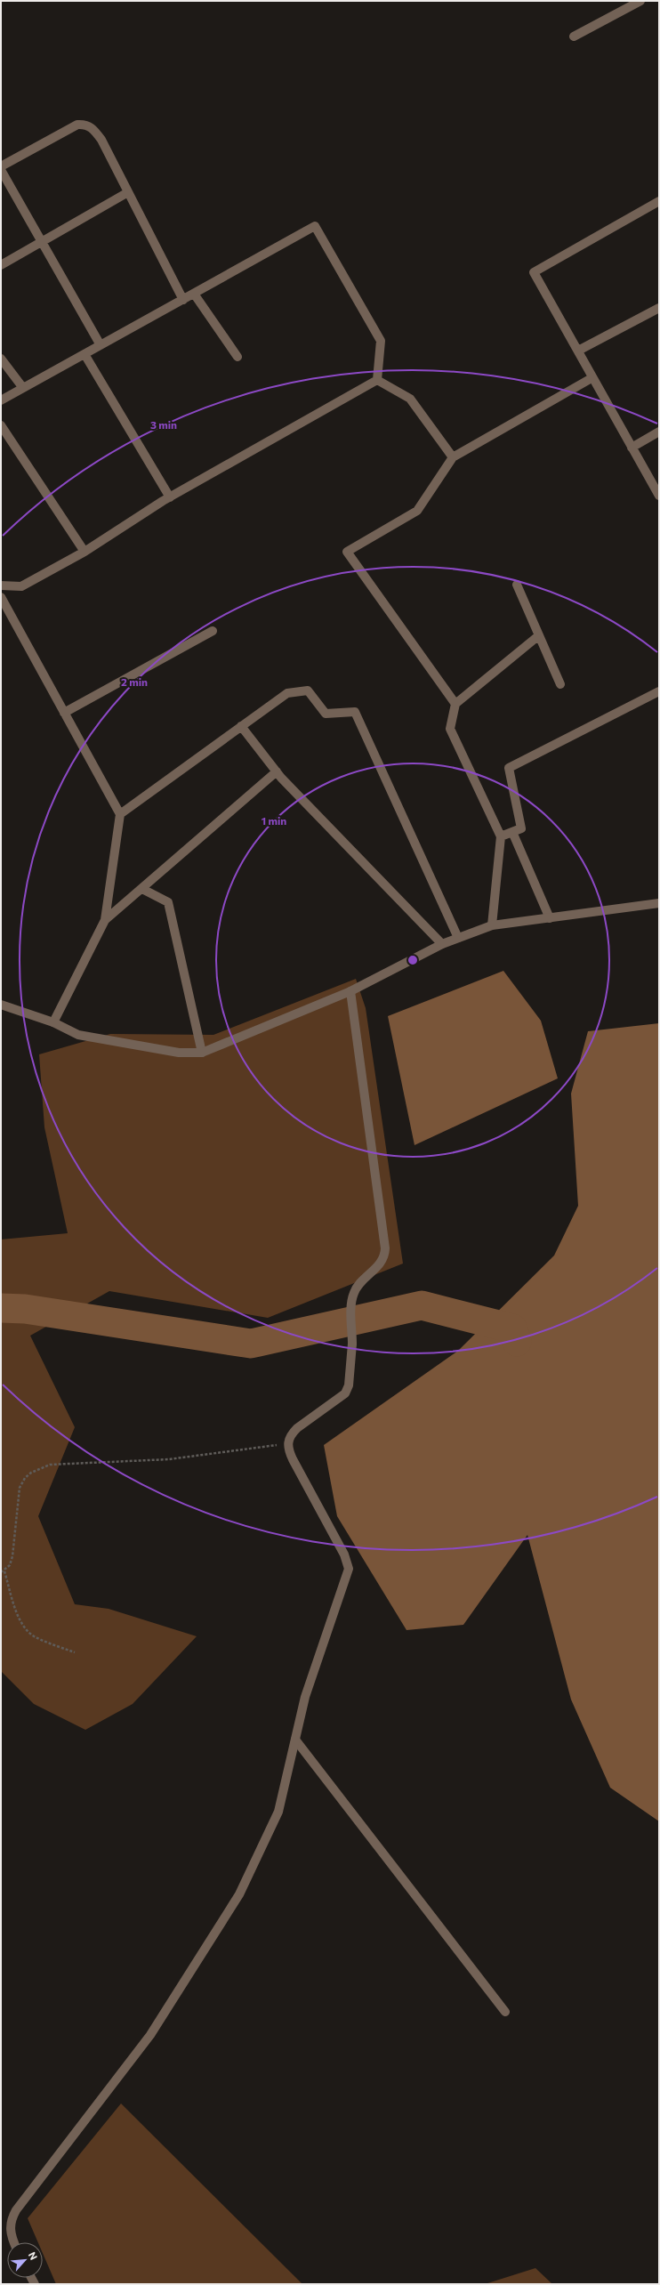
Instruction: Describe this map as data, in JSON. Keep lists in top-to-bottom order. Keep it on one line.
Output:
{"north":"top right","rings":["3 min","2 min","1 min"]}
